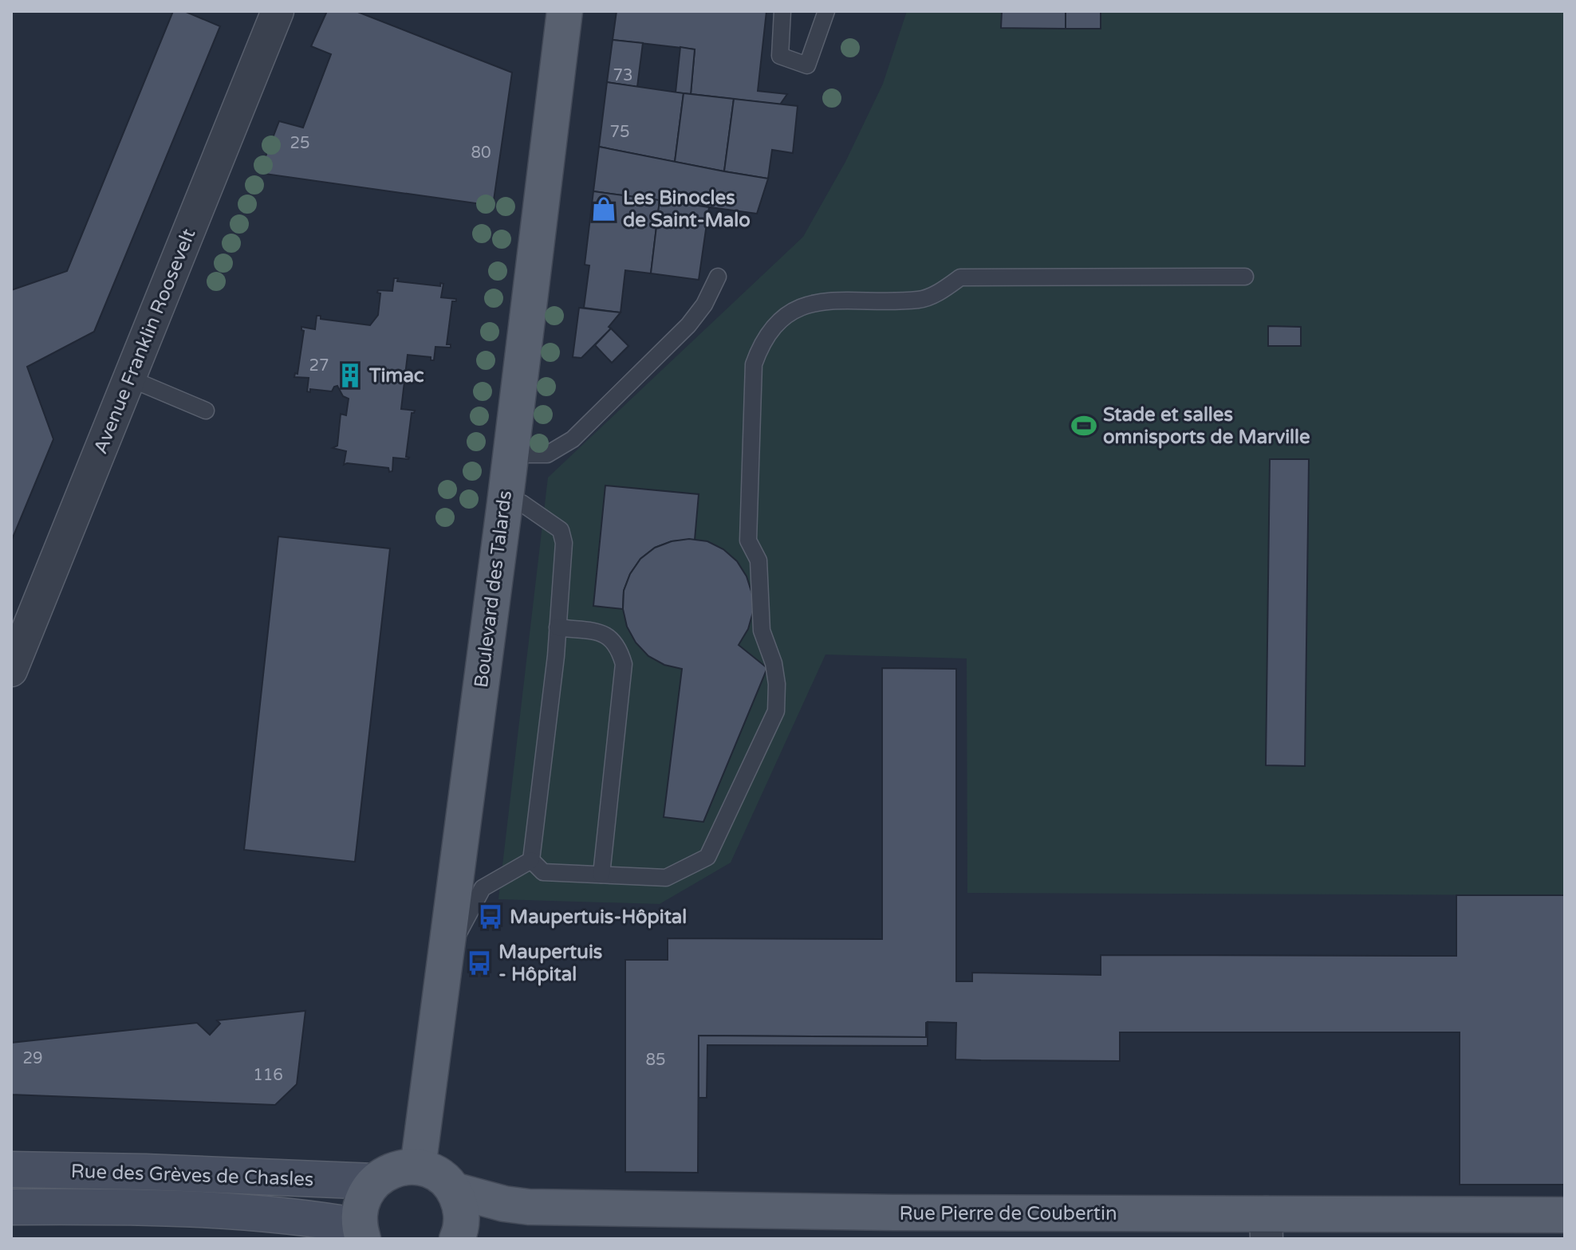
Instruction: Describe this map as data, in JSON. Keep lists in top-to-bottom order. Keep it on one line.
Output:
{"streets":{"main road":["Boulevard des Talards","Rue des Grèves de Chasles","Rue Pierre de Coubertin"],"street":["Avenue Franklin Roosevelt"]},"places":{"shop":["Les Binocles de Saint-Malo"],"building":["Timac"],"sports":["Stade et salles omnisports de Marville"],"bus stop":["Maupertuis-Hôpital","Maupertuis - Hôpital"]},"house_numbers":["73","75","25","80","27","29","85","116"]}
